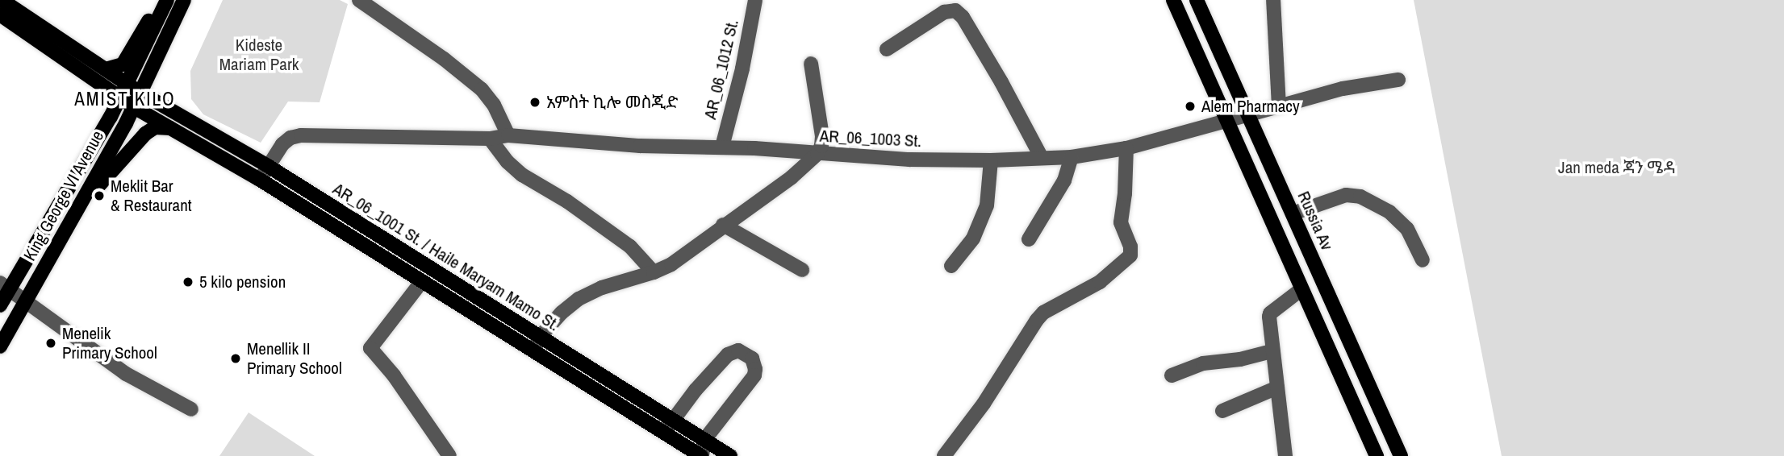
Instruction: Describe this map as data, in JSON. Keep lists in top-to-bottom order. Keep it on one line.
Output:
{"streets":{"main road":["King George VI Avenue","Russia Av","AR_06_1001 St. / Haile Maryam Mamo St."],"street":["AR_06_1012 St.","AR_06_1003 St."]},"crossings":[["AR_06_1012 St.","AR_06_1003 St."],["AR_06_1003 St.","Russia Av"],["AR_06_1003 St.","AR_06_1001 St. / Haile Maryam Mamo St."],["King George VI Avenue","AR_06_1001 St. / Haile Maryam Mamo St."]],"districts":["AMIST KILO"],"parks":["Kideste Mariam Park","Jan meda ጃን ሜዳ"],"places":["አምስት ኪሎ መስጂድ","Alem Pharmacy","Meklit Bar & Restaurant","5 kilo pension","Menelik Primary School","Menellik II Primary School"]}
